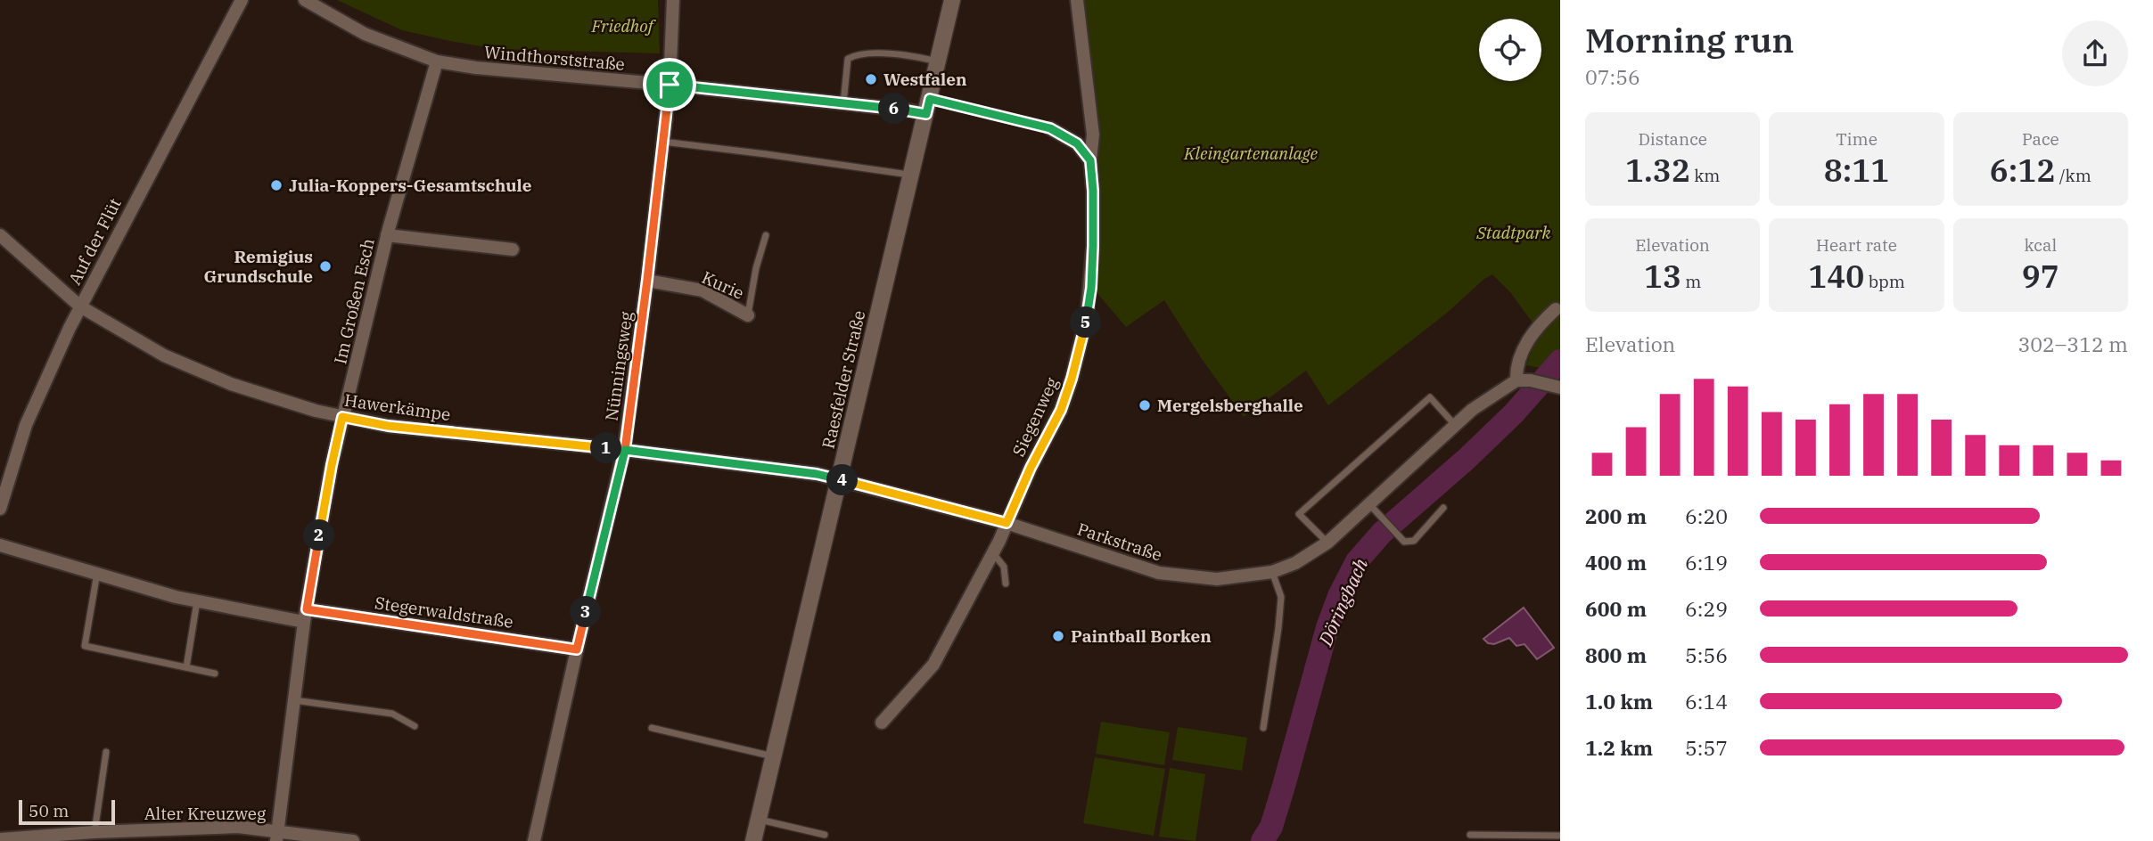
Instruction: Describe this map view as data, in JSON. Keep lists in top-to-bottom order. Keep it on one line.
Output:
{"streets":{"main road":["Raesfelder Straße"],"street":["Windthorststraße","Auf der Flüt","Kurie","Im Großen Esch","Nünningsweg","Hawerkämpe","Siegenweg","Parkstraße","Stegerwaldstraße","Alter Kreuzweg"]},"crossings":[["Windthorststraße","Im Großen Esch"],["Windthorststraße","Nünningsweg"],["Windthorststraße","Raesfelder Straße"],["Auf der Flüt","Hawerkämpe"],["Kurie","Nünningsweg"],["Im Großen Esch","Hawerkämpe"],["Im Großen Esch","Stegerwaldstraße"],["Im Großen Esch","Alter Kreuzweg"],["Nünningsweg","Hawerkämpe"],["Nünningsweg","Stegerwaldstraße"],["Raesfelder Straße","Hawerkämpe"],["Raesfelder Straße","Parkstraße"],["Hawerkämpe","Parkstraße"],["Siegenweg","Parkstraße"]],"water":["Döringbach"],"parks":["Friedhof","Kleingartenanlage","Stadtpark"],"places":["Westfalen","Julia-Koppers-Gesamtschule","Remigius Grundschule","Mergelsberghalle","Paintball Borken"],"scale_bar":"50 m","page":{"heading":["Morning run","07:56"],"pins":["6","5","1","4","2","3"],"stats":[["Distance","1.32 km"],["Time","8:11"],["Pace","6:12 /km"],["Elevation","13 m"],["Heart rate","140 bpm"],["kcal","97"]],"chart":["Elevation","302–312 m"],"list":[{"name":"200 m","note":"6:20"},{"name":"400 m","note":"6:19"},{"name":"600 m","note":"6:29"},{"name":"800 m","note":"5:56"},{"name":"1.0 km","note":"6:14"},{"name":"1.2 km","note":"5:57"}],"scale":"50 m"}}
